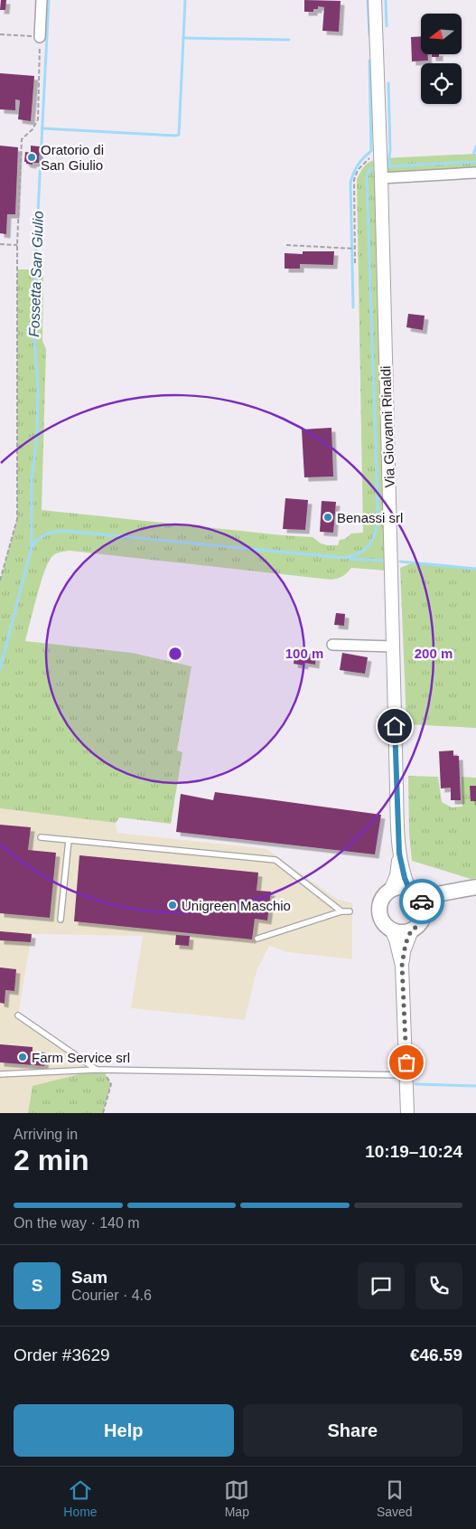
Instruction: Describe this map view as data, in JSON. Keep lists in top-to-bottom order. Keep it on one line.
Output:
{"streets":{"street":["Via Giovanni Rinaldi"]},"water":["Fossetta San Giulio"],"places":["Oratorio di San Giulio","Benassi srl","Unigreen Maschio","Farm Service srl"],"north":"left","page":{"heading":["2 min","Arriving in","10:19–10:24"],"panel":["Sam","Courier · 4.6","Order #3629","€46.59"],"bar":"On the way · 140 m","round":"S","buttons":["Help","Share"],"tabs":["Home","Map","Saved"]},"rings":["100 m","200 m"]}
